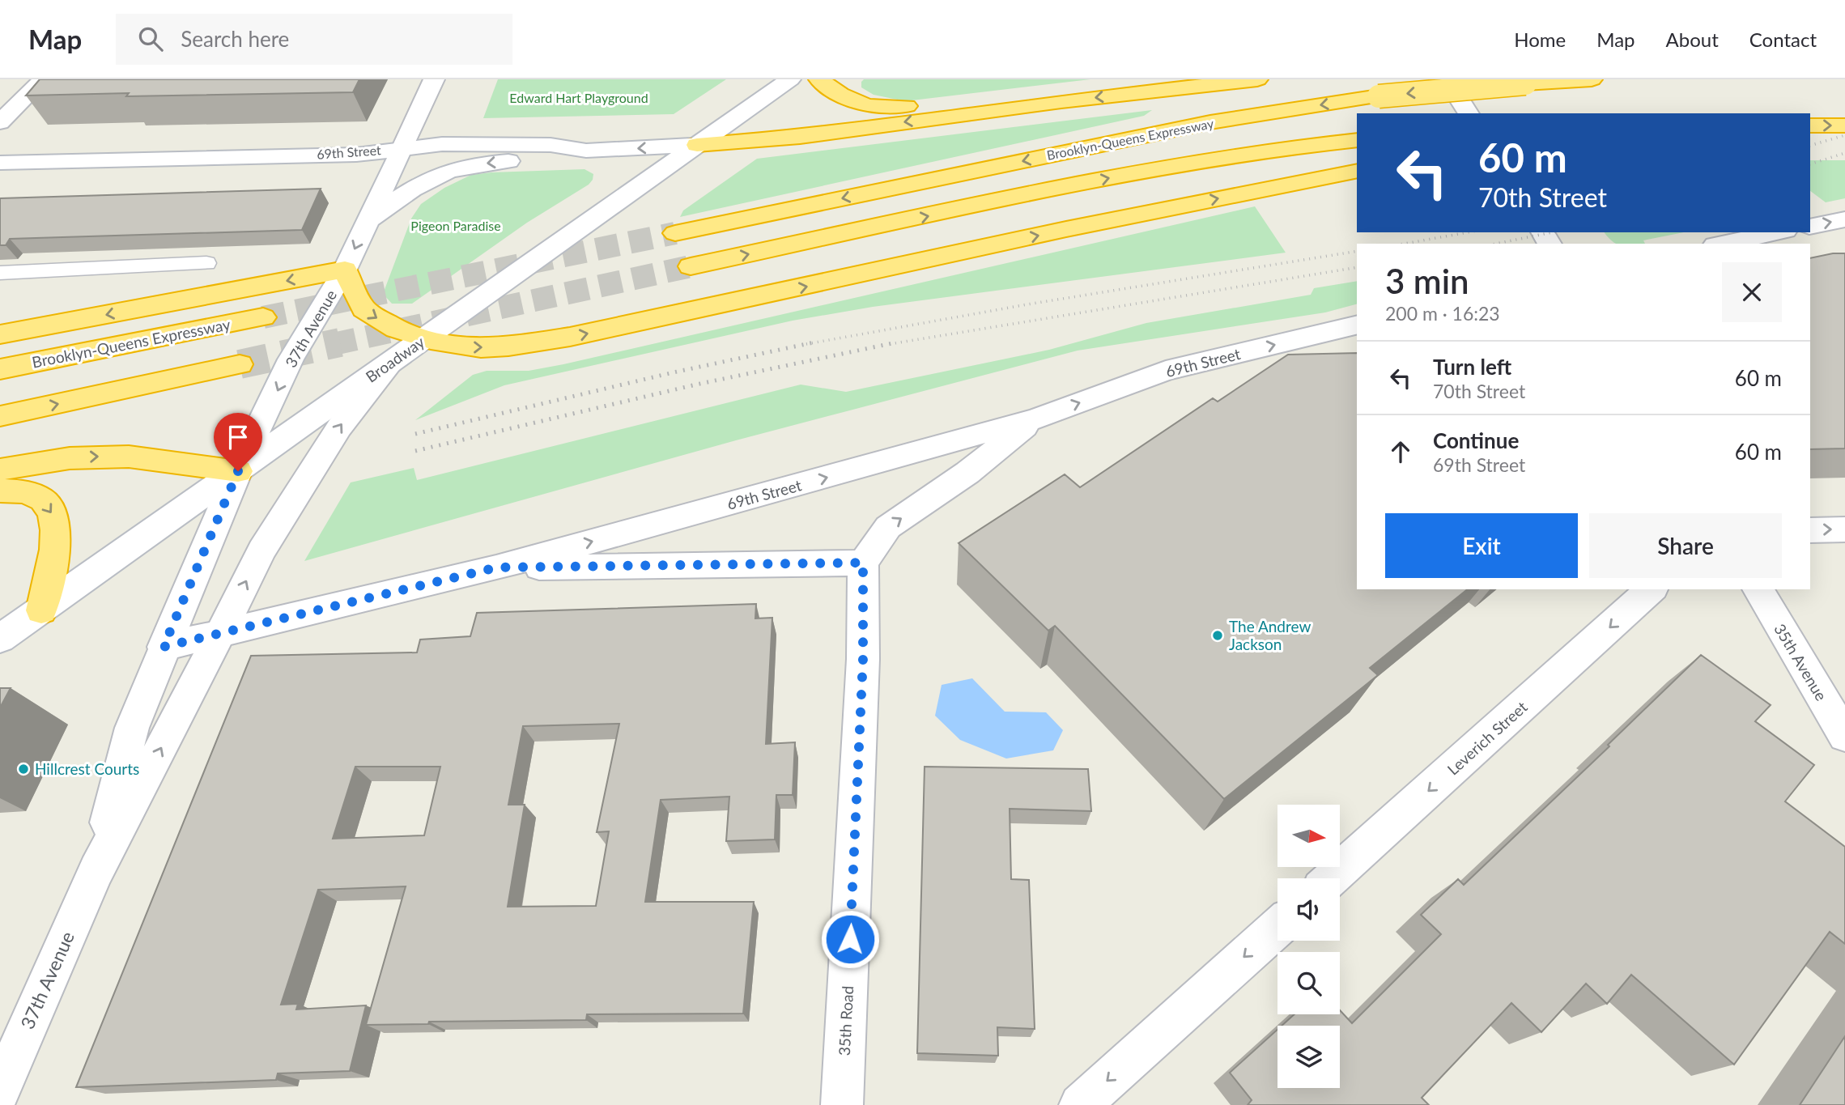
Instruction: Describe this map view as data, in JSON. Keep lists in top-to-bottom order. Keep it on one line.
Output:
{"streets":{"highway":["Brooklyn-Queens Expressway"],"street":["69th Street","37th Avenue","Broadway","35th Avenue","Leverich Street","35th Road"]},"crossings":[["69th Street","37th Avenue"],["69th Street","Broadway"],["37th Avenue","Broadway"]],"one_way":["Leverich Street"],"parks":["Edward Hart Playground","Pigeon Paradise"],"places":["The Andrew Jackson","Hillcrest Courts"],"north":"right","page":{"header":"Map","search":"Search here","nav":["Home","Map","About","Contact"],"turn":["60 m","70th Street"],"heading":["3 min","200 m · 16:23"],"list":[{"name":"Turn left","note":"70th Street","value":"60 m"},{"name":"Continue","note":"69th Street","value":"60 m"}],"buttons":["Exit","Share"]}}
